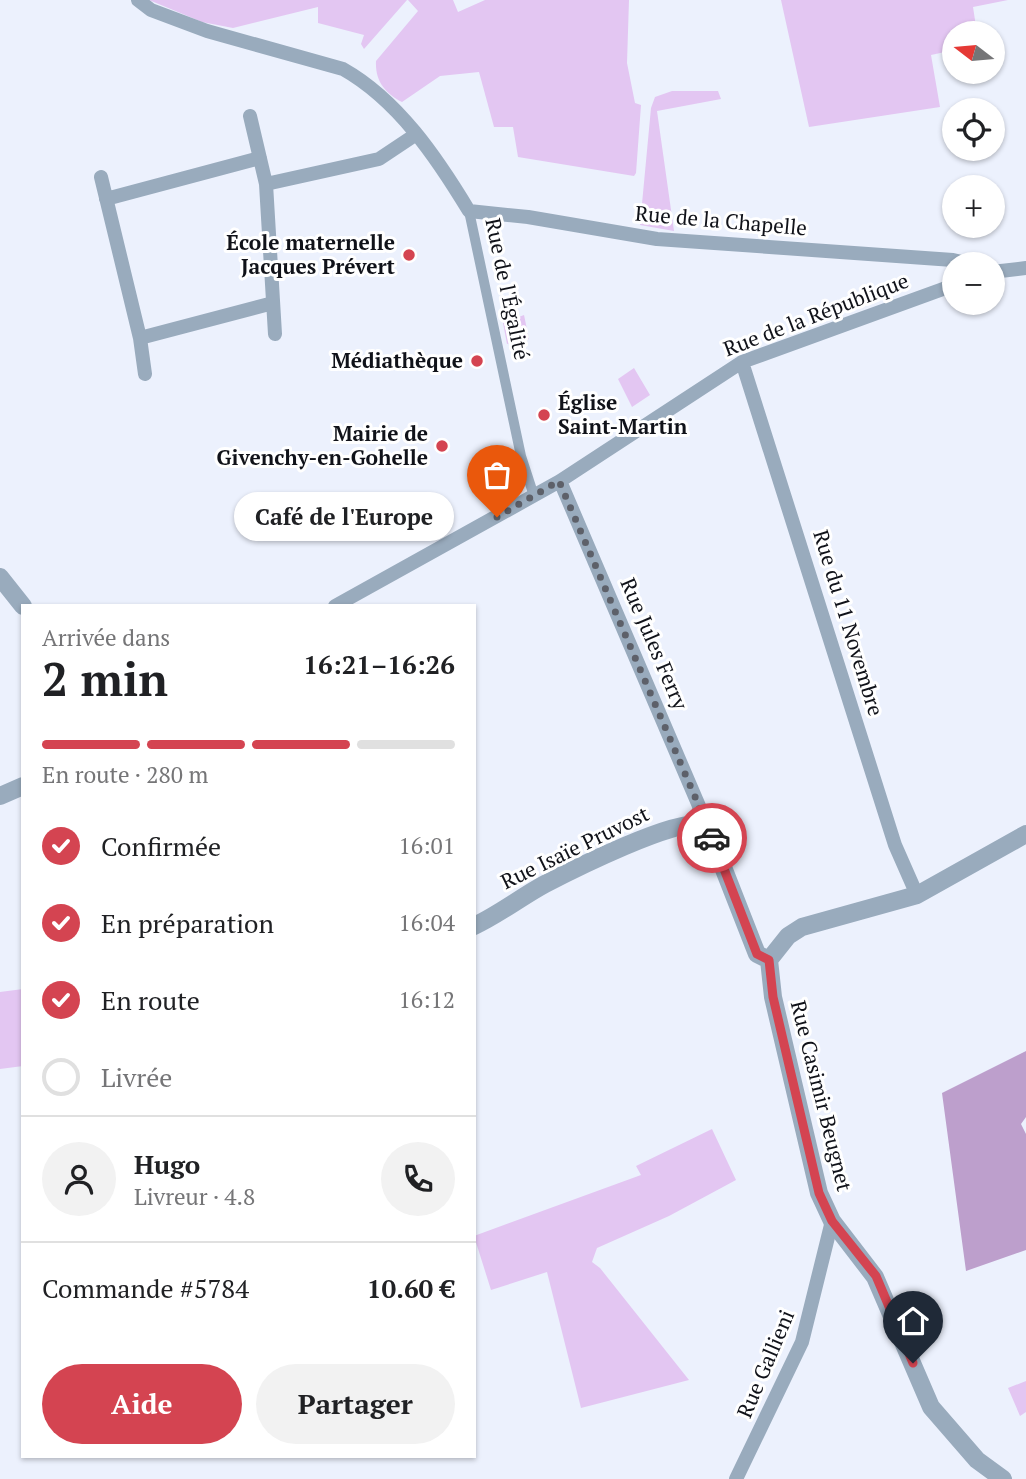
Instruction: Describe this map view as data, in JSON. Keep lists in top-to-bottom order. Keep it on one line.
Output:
{"streets":{"street":["Rue de la Chapelle","Rue de l'Égalité","Rue de la République","Rue du 11 Novembre","Rue Jules Ferry","Rue Isaïe Pruvost","Rue Casimir Beugnet","Rue Gallieni"]},"crossings":[["Rue de la Chapelle","Rue de l'Égalité"],["Rue de l'Égalité","Rue de la République"],["Rue de la République","Rue du 11 Novembre"],["Rue de la République","Rue Jules Ferry"],["Rue Jules Ferry","Rue Isaïe Pruvost"],["Rue Casimir Beugnet","Rue Gallieni"]],"places":["École maternelle Jacques Prévert","Médiathèque","Église Saint-Martin","Mairie de Givenchy-en-Gohelle","Café de l'Europe"],"north":"left","page":{"map_buttons":["+","−"],"bubble":"Café de l'Europe","heading":["2 min","Arrivée dans","16:21–16:26"],"panel":["Hugo","Livreur · 4.8","Commande #5784","10.60 €"],"bar":"En route · 280 m","list":[["Confirmée","16:01"],["En préparation","16:04"],["En route","16:12"],"Livrée"],"buttons":["Aide","Partager"]}}
